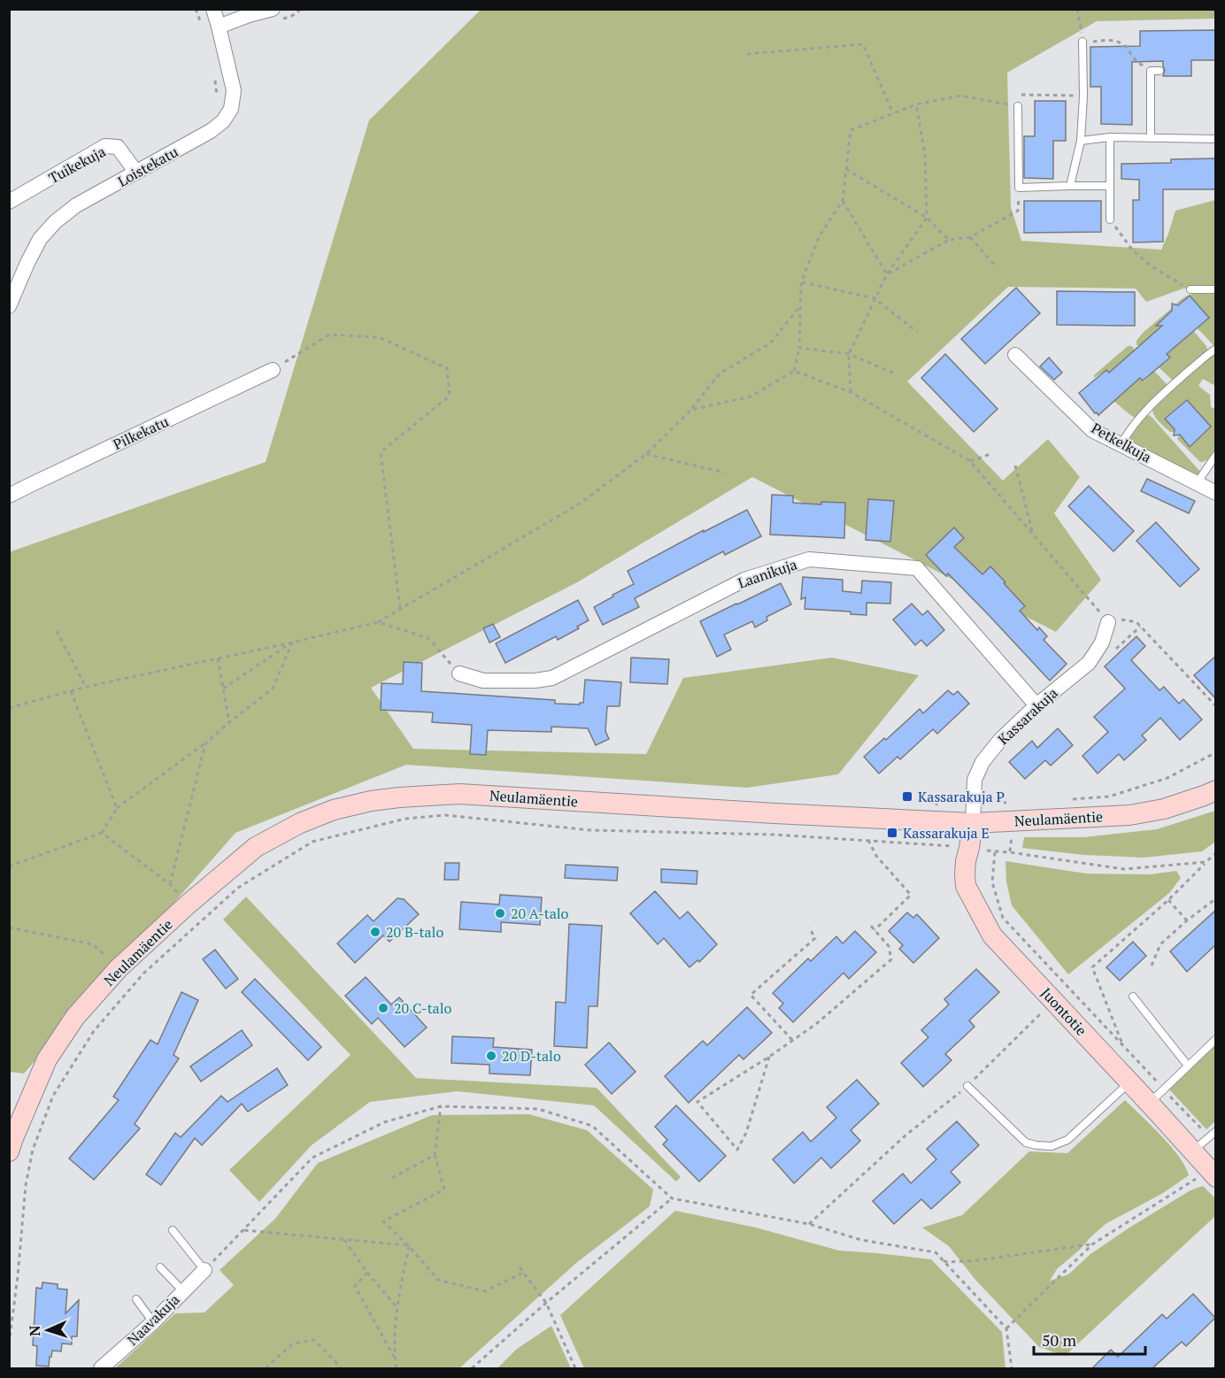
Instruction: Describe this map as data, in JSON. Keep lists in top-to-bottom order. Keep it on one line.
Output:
{"streets":{"street":["Tuikekuja","Loistekatu","Pilkekatu","Petkelkuja","Laanikuja","Kassarakuja","Neulamäentie","Juontotie","Naavakuja"]},"crossings":[["Tuikekuja","Loistekatu"],["Laanikuja","Kassarakuja"],["Kassarakuja","Neulamäentie"],["Kassarakuja","Juontotie"],["Neulamäentie","Juontotie"]],"places":{"transit":["Kassarakuja P","Kassarakuja E"],"other":["20 A-talo","20 B-talo","20 C-talo","20 D-talo"]},"scale_bar":"50 m","north":"left"}
